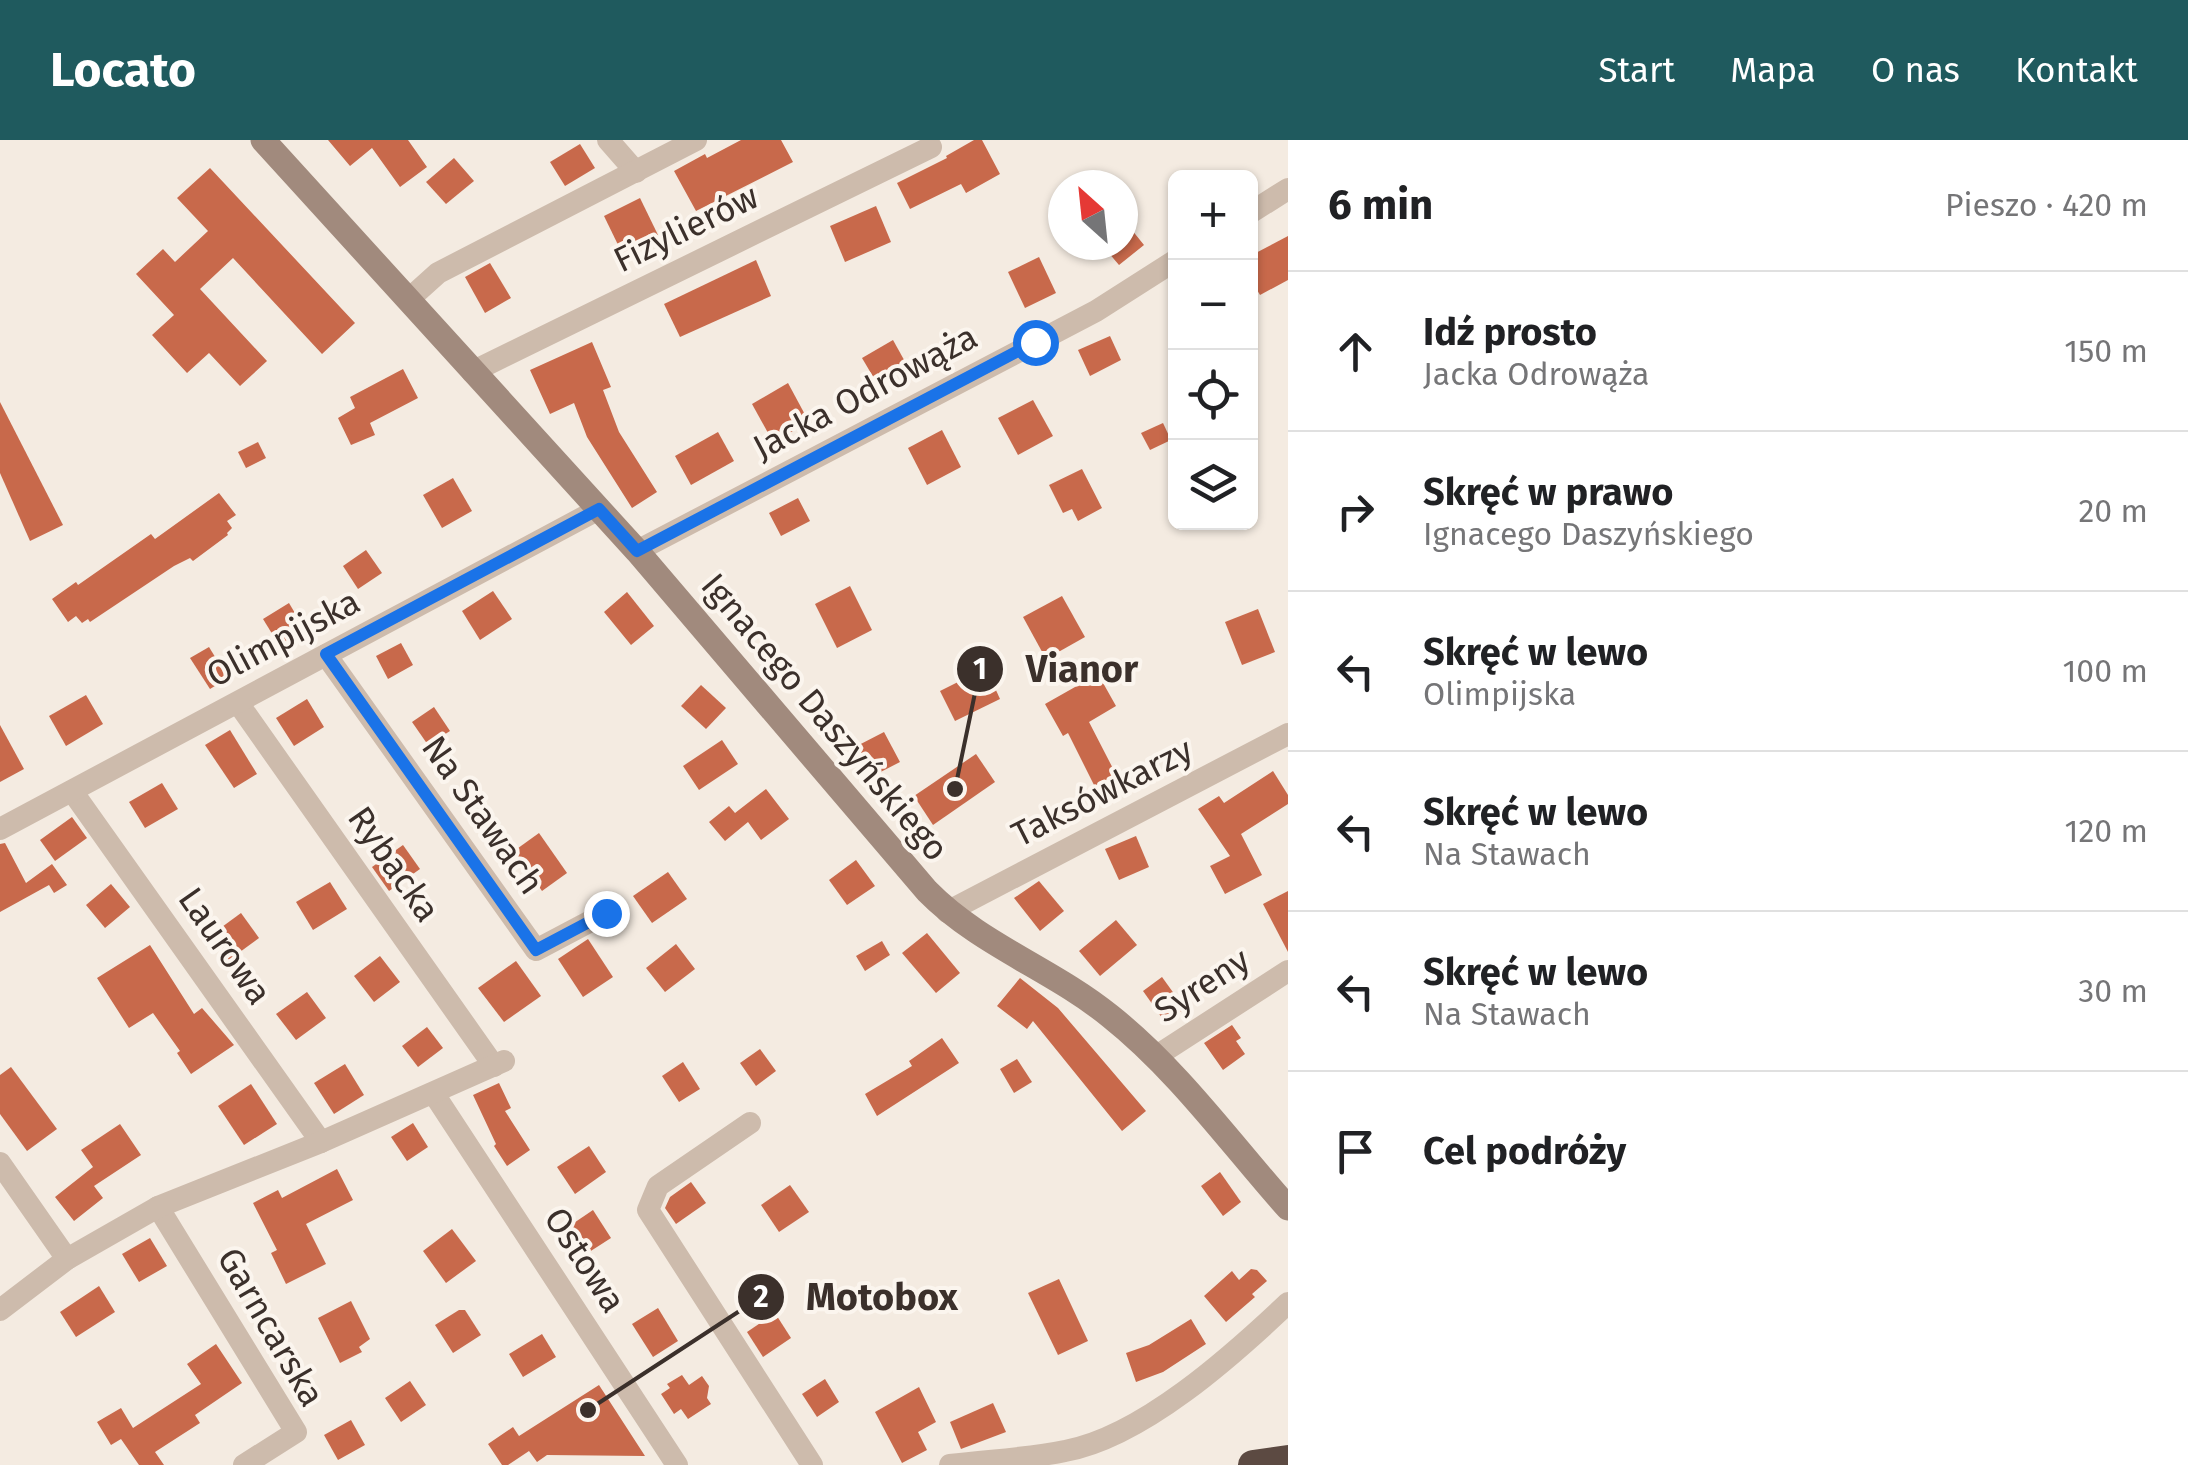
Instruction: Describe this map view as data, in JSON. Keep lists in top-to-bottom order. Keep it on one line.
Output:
{"streets":{"street":["Fizylierów","Jacka Odrowąża","Olimpijska","Ignacego Daszyńskiego","Taksówkarzy","Na Stawach","Rybacka","Laurowa","Syreny","Ostowa","Garncarska"]},"crossings":[["Fizylierów","Ignacego Daszyńskiego"],["Jacka Odrowąża","Ignacego Daszyńskiego"],["Olimpijska","Ignacego Daszyńskiego"],["Olimpijska","Na Stawach"],["Olimpijska","Rybacka"],["Olimpijska","Laurowa"],["Ignacego Daszyńskiego","Taksówkarzy"],["Ignacego Daszyńskiego","Syreny"],["Rybacka","Ostowa"]],"places":["Vianor","Motobox"],"north":"top left","page":{"header":"Locato","nav":["Start","Mapa","O nas","Kontakt"],"heading":["6 min","Pieszo · 420 m"],"map_buttons":["+","−"],"list":[["Idź prosto","Jacka Odrowąża","150 m"],["Skręć w prawo","Ignacego Daszyńskiego","20 m"],["Skręć w lewo","Olimpijska","100 m"],["Skręć w lewo","Na Stawach","120 m"],["Skręć w lewo","Na Stawach","30 m"],"Cel podróży"]}}
